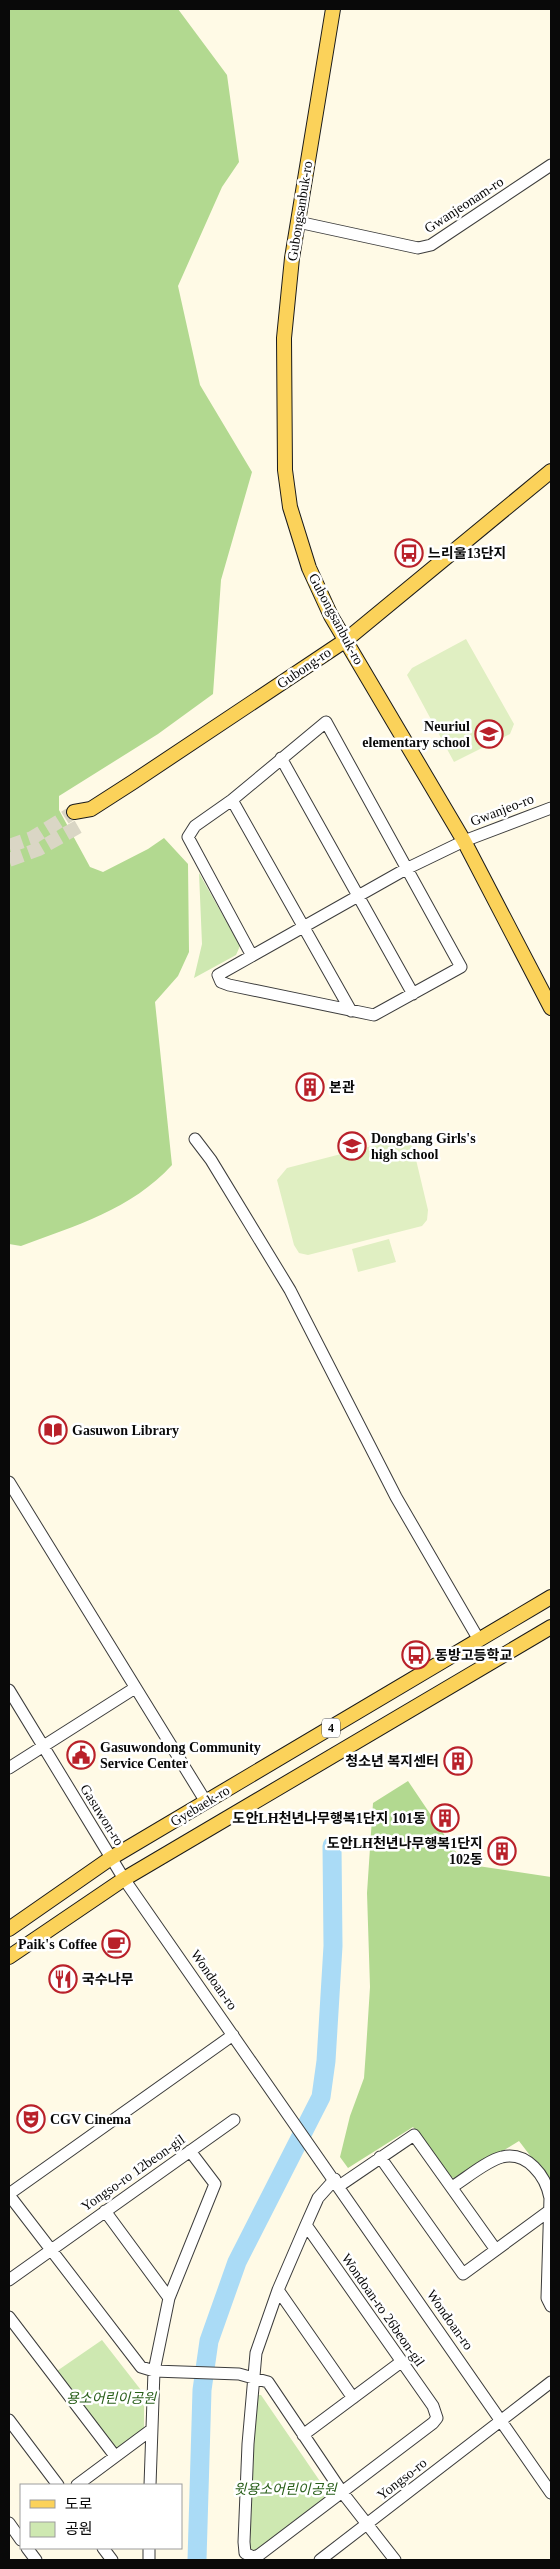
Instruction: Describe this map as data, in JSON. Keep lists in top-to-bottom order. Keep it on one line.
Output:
{"streets":{"main road":["Gubongsanbuk-ro","Gubong-ro","4","Gyebaek-ro"],"street":["Gwanjeonam-ro","Gwanjeo-ro","Gasuwon-ro","Wondoan-ro","Yongso-ro 12beon-gil","Wondoan-ro 26beon-gil","Yongso-ro"]},"crossings":[["Gwanjeonam-ro","Gubongsanbuk-ro"],["Gubongsanbuk-ro","Gubong-ro"],["Gubongsanbuk-ro","Gwanjeo-ro"],["Gyebaek-ro","Gasuwon-ro"],["Gyebaek-ro","Wondoan-ro"],["Gasuwon-ro","Wondoan-ro"],["Wondoan-ro","Yongso-ro"]],"parks":["용소어린이공원","윗용소어린이공원"],"places":{"bus stop":["느리울13단지","동방고등학교"],"school or university":["Neuriul elementary school","Dongbang Girls's high school"],"building":["본관","청소년 복지센터","도안LH천년나무행복1단지 101동","도안LH천년나무행복1단지 102동"],"library":["Gasuwon Library"],"public building":["Gasuwondong Community Service Center"],"cafe":["Paik's Coffee"],"restaurant":["국수나무"],"theatre":["CGV Cinema"]},"legend":["도로","공원"]}
